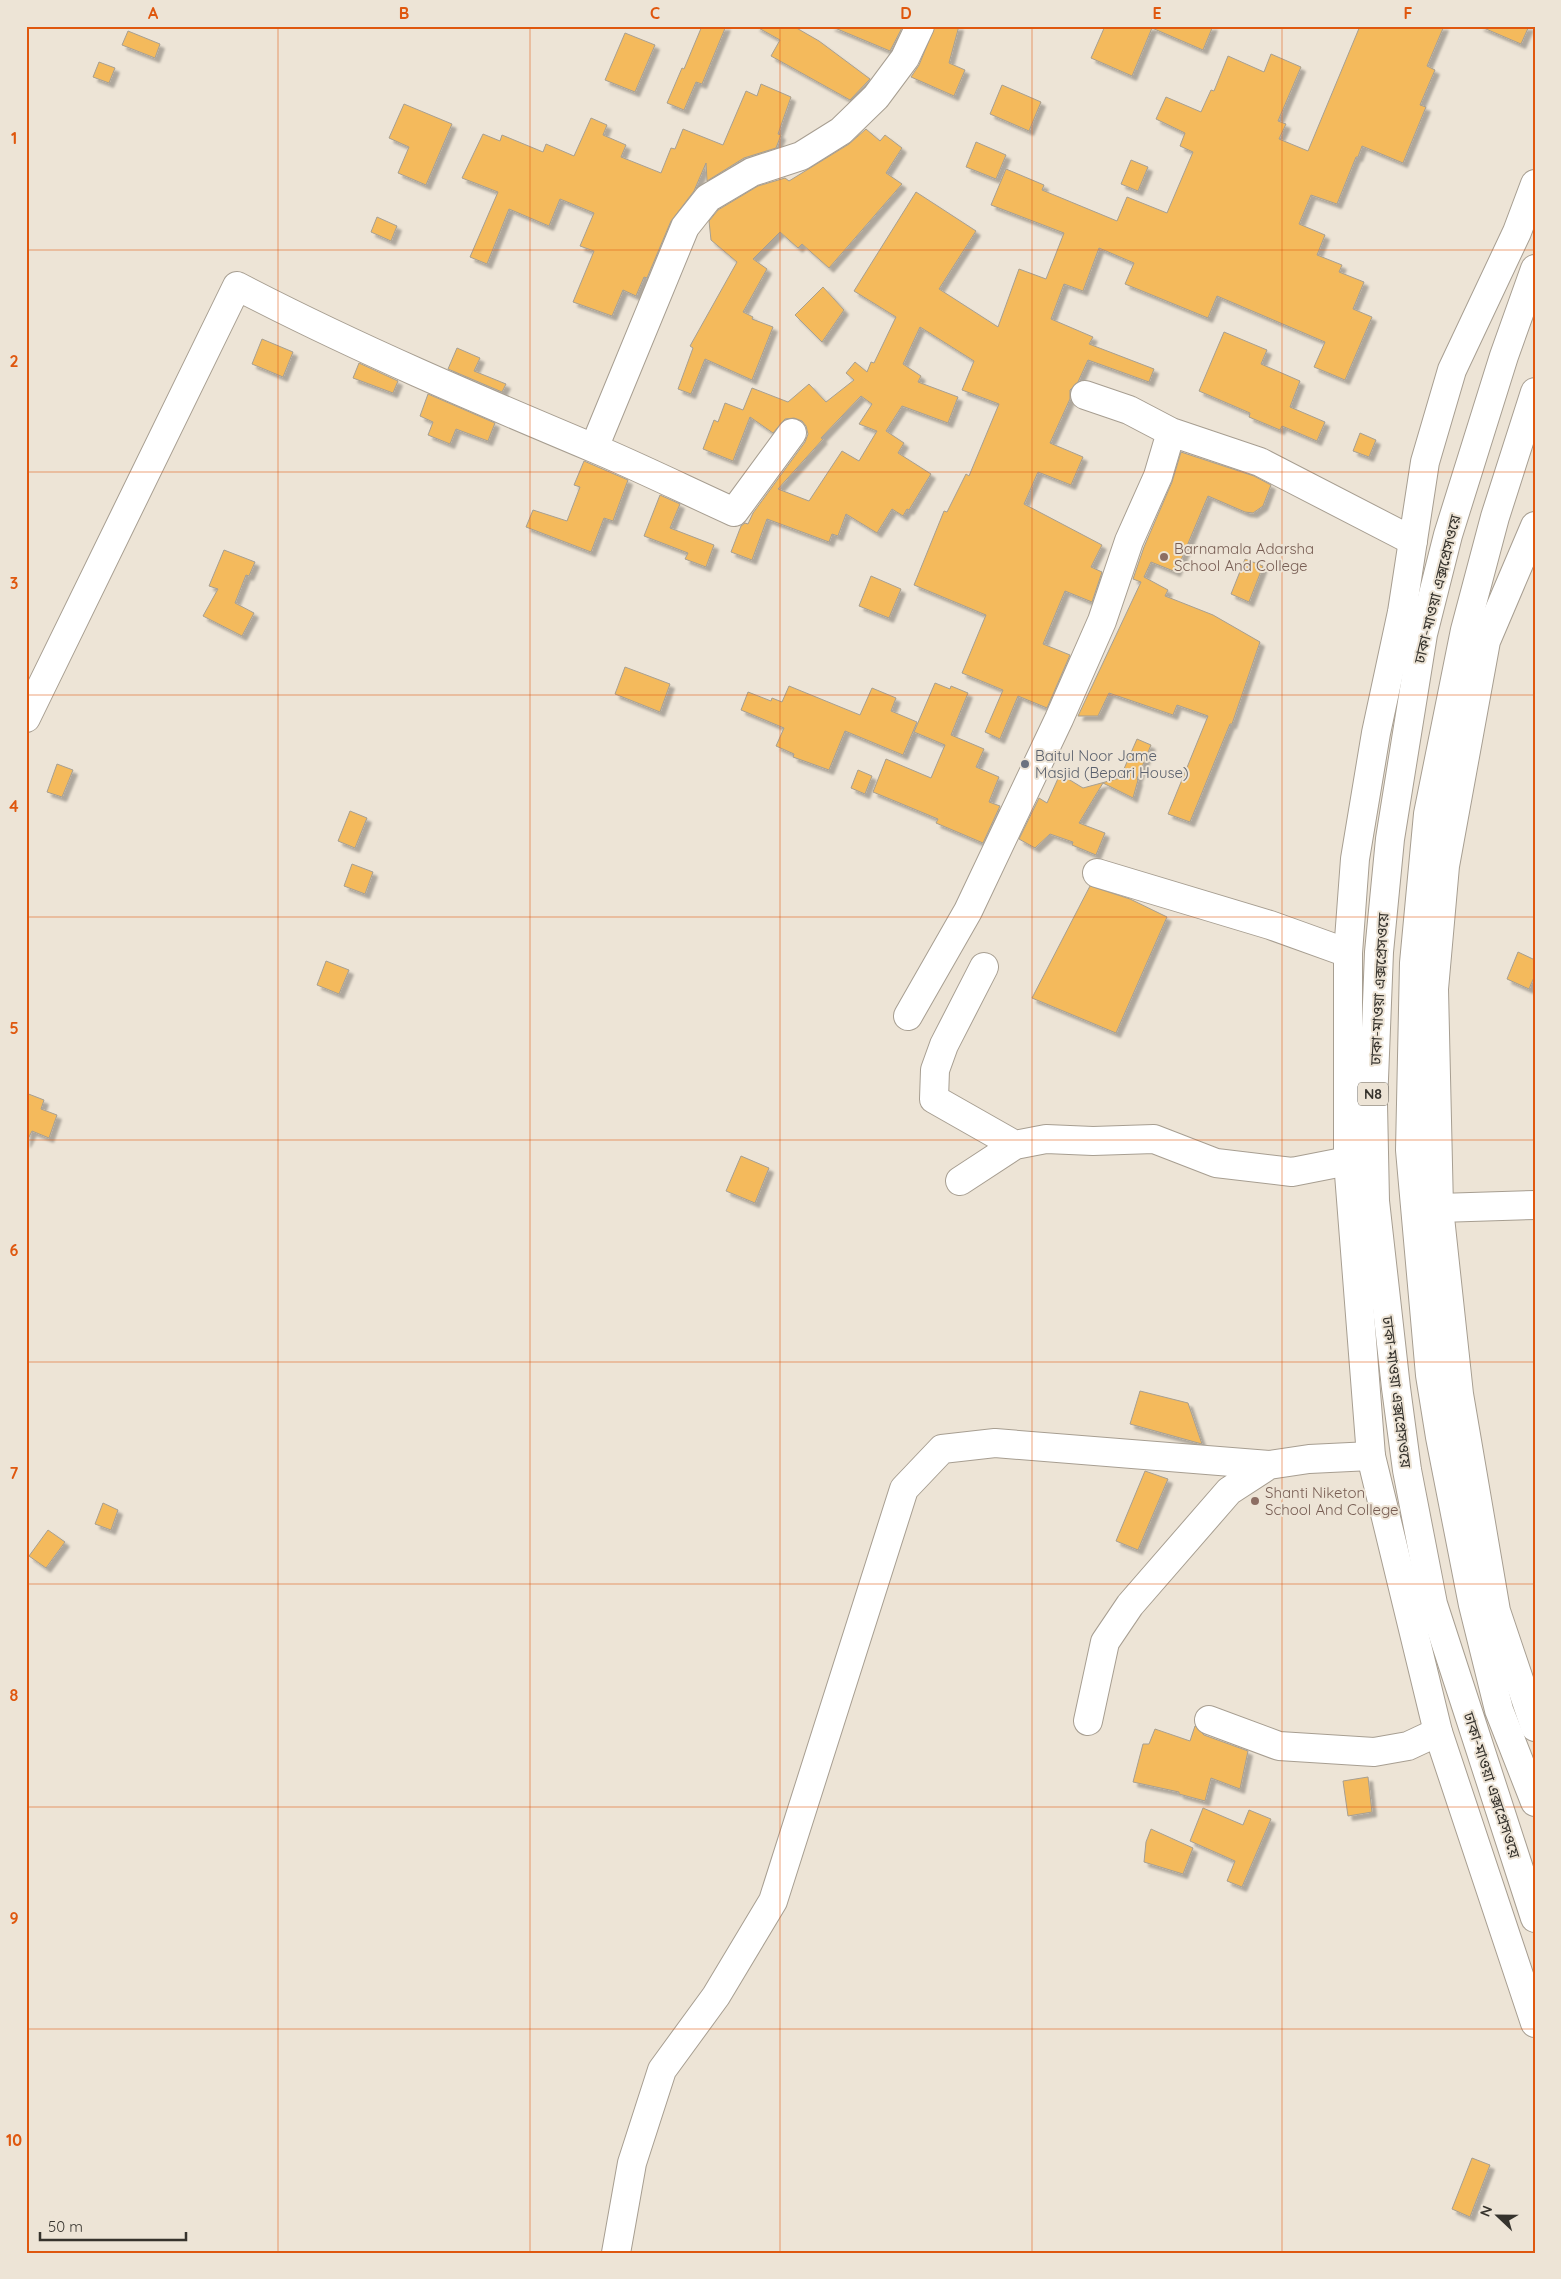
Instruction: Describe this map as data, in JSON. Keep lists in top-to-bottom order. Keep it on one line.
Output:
{"streets":{"main road":["ঢাকা-মাওয়া এক্সপ্রেসওয়ে","N8"]},"places":["Barnamala Adarsha School And College","Baitul Noor Jame Masjid (Bepari House)","Shanti Niketon School And College"],"scale_bar":"50 m","north":"left","grid":{"columns":["A","B","C","D","E","F"],"rows":["1","2","3","4","5","6","7","8","9","10"]}}
